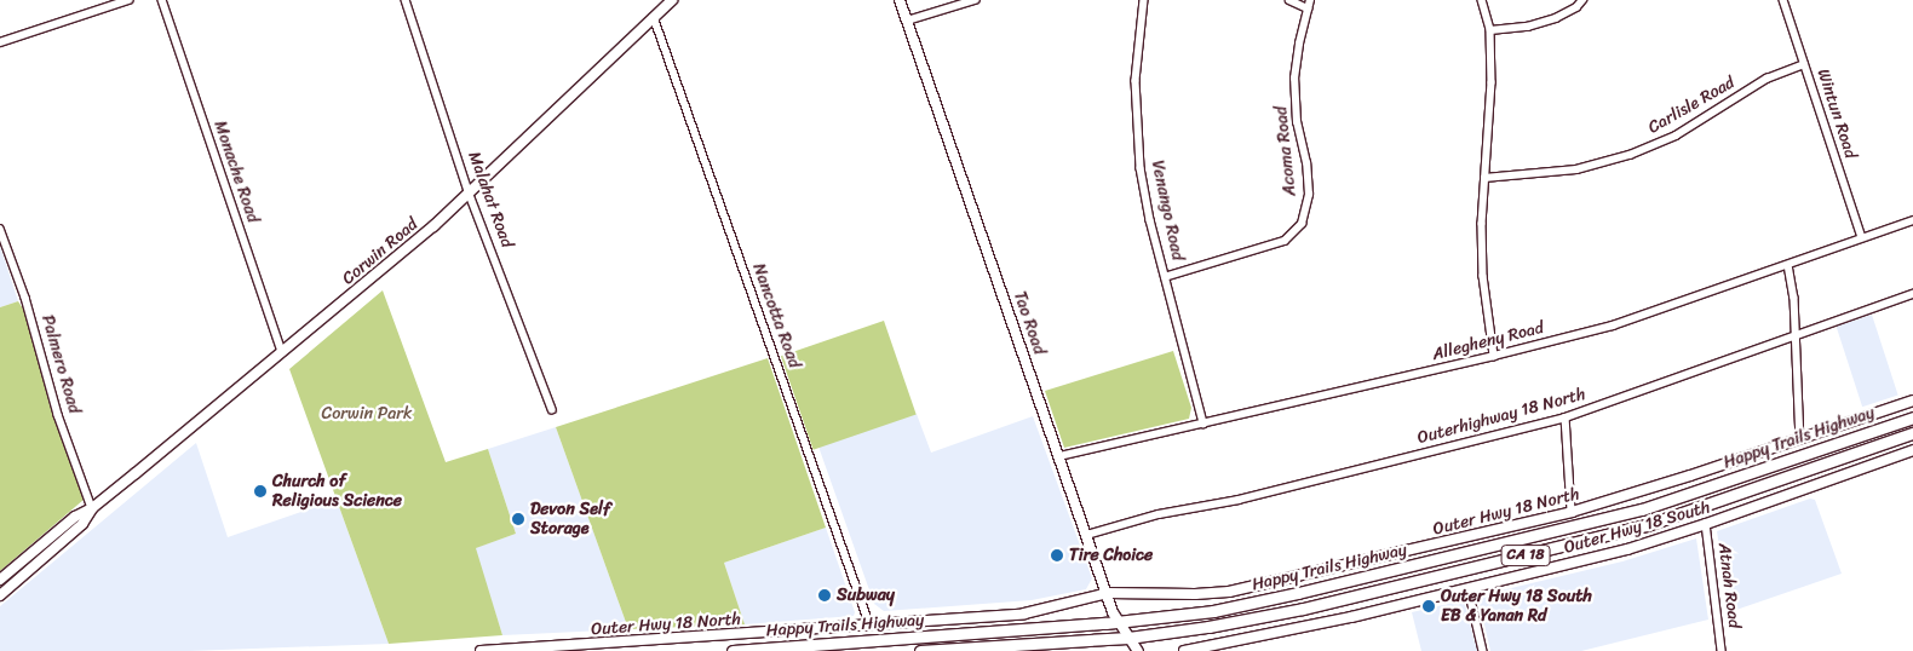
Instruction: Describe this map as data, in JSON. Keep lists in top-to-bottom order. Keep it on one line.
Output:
{"streets":{"main road":["Happy Trails Highway","CA 18"],"street":["Carlisle Road","Wintun Road","Acoma Road","Monache Road","Malahat Road","Venango Road","Corwin Road","Nancotta Road","Tao Road","Allegheny Road","Palmero Road","Outerhighway 18 North","Outer Hwy 18 North","Outer Hwy 18 South","Atnah Road"]},"crossings":[["Carlisle Road","Wintun Road"],["Wintun Road","Allegheny Road"],["Acoma Road","Venango Road"],["Monache Road","Corwin Road"],["Malahat Road","Corwin Road"],["Venango Road","Allegheny Road"],["Corwin Road","Nancotta Road"],["Corwin Road","Palmero Road"],["Nancotta Road","Outer Hwy 18 North"],["Tao Road","Allegheny Road"],["Tao Road","Outerhighway 18 North"],["Tao Road","Happy Trails Highway"],["Tao Road","Outer Hwy 18 North"],["Outer Hwy 18 South","Atnah Road"]],"parks":["Corwin Park"],"places":["Church of Religious Science","Devon Self Storage","Tire Choice","Subway","Outer Hwy 18 South EB & Yanan Rd"]}
